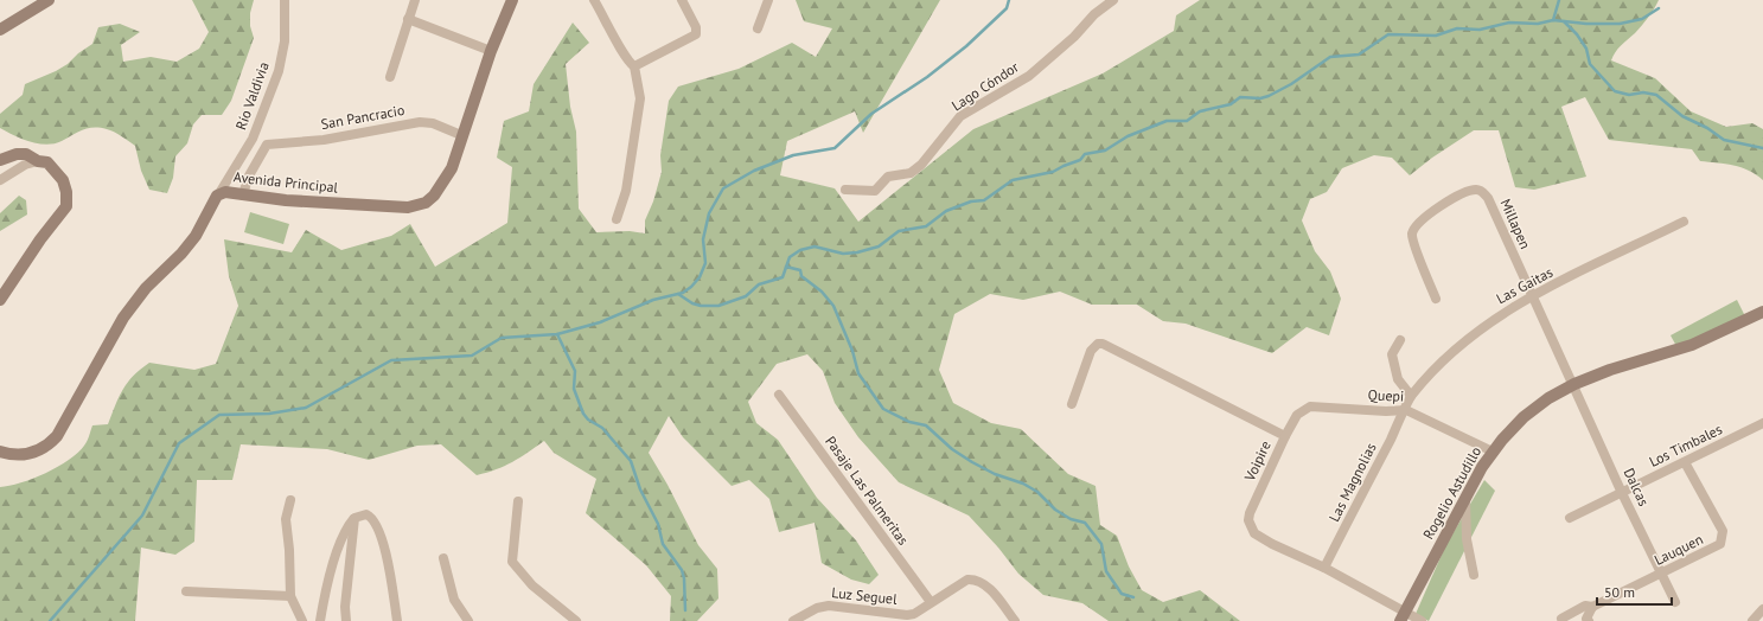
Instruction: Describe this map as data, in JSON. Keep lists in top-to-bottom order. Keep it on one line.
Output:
{"streets":{"street":["Lago Cóndor","Río Valdivia","San Pancracio","Avenida Principal","Millapen","Las Gaitas","Quepi","Los Timbales","Voipire","Las Magnolias","Dalcas","Pasaje Las Palmeritas","Rogelio Astudillo","Lauquen","Luz Seguel"]},"crossings":[["Río Valdivia","Avenida Principal"],["San Pancracio","Avenida Principal"],["Millapen","Las Gaitas"],["Millapen","Dalcas"],["Millapen","Rogelio Astudillo"],["Las Gaitas","Quepi"],["Las Gaitas","Las Magnolias"],["Quepi","Voipire"],["Quepi","Las Magnolias"],["Quepi","Rogelio Astudillo"],["Los Timbales","Dalcas"],["Los Timbales","Lauquen"],["Voipire","Las Magnolias"],["Voipire","Rogelio Astudillo"],["Dalcas","Rogelio Astudillo"],["Dalcas","Lauquen"],["Pasaje Las Palmeritas","Luz Seguel"]],"scale_bar":"50 m"}
